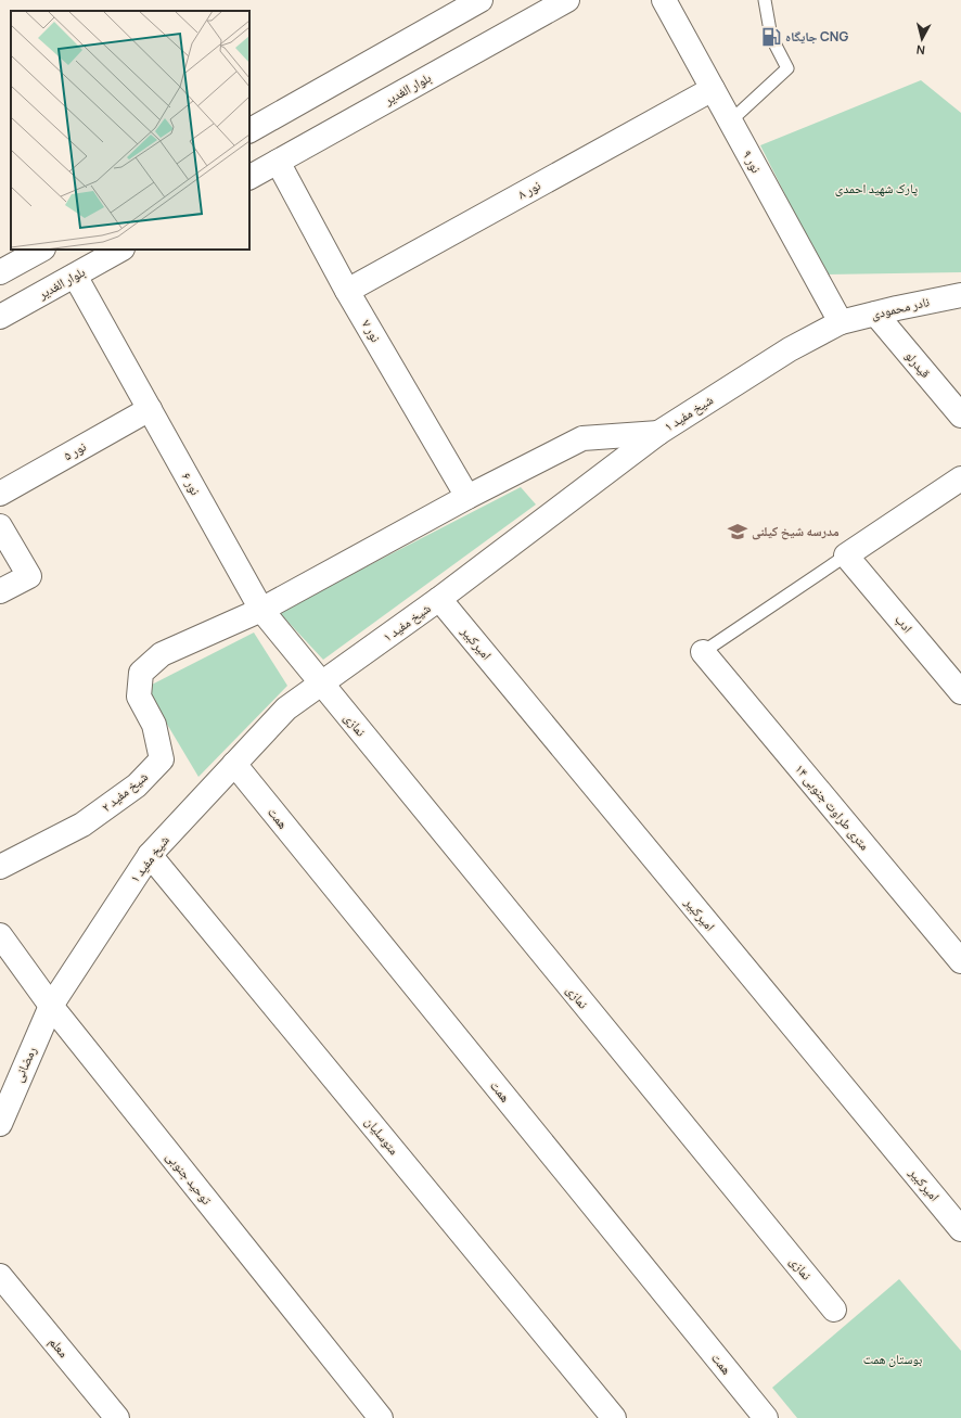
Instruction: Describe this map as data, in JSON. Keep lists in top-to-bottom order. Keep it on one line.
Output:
{"streets":{"street":["بلوار الغدیر","نور ۹","نور ۸","نادر محمودی","نور ۷","قیدرلو","شیخ مفید ۱","نور ۵","نور ۶","ادب","امیرکبیر","نمازی","شیخ مفید ۲","۱۴ متری طراوت جنوبی","همت","رمضانی","متوسلیان","توحید جنوبی","معلم"]},"crossings":[["بلوار الغدیر","نور ۷"],["بلوار الغدیر","نور ۶"],["نور ۹","نور ۸"],["نور ۹","نادر محمودی"],["نور ۹","شیخ مفید ۱"],["نور ۸","نور ۷"],["نادر محمودی","قیدرلو"],["نادر محمودی","شیخ مفید ۱"],["شیخ مفید ۱","نور ۶"],["شیخ مفید ۱","امیرکبیر"],["شیخ مفید ۱","نمازی"],["شیخ مفید ۱","همت"],["شیخ مفید ۱","رمضانی"],["شیخ مفید ۱","متوسلیان"],["شیخ مفید ۱","توحید جنوبی"],["نور ۵","نور ۶"],["نور ۶","نمازی"],["نور ۶","شیخ مفید ۲"],["رمضانی","توحید جنوبی"]],"parks":["پارک شهید احمدی","بوستان همت"],"places":{"fuel station":["جایگاه CNG"],"school or university":["مدرسه شیخ کیلنی"]},"north":"bottom"}
